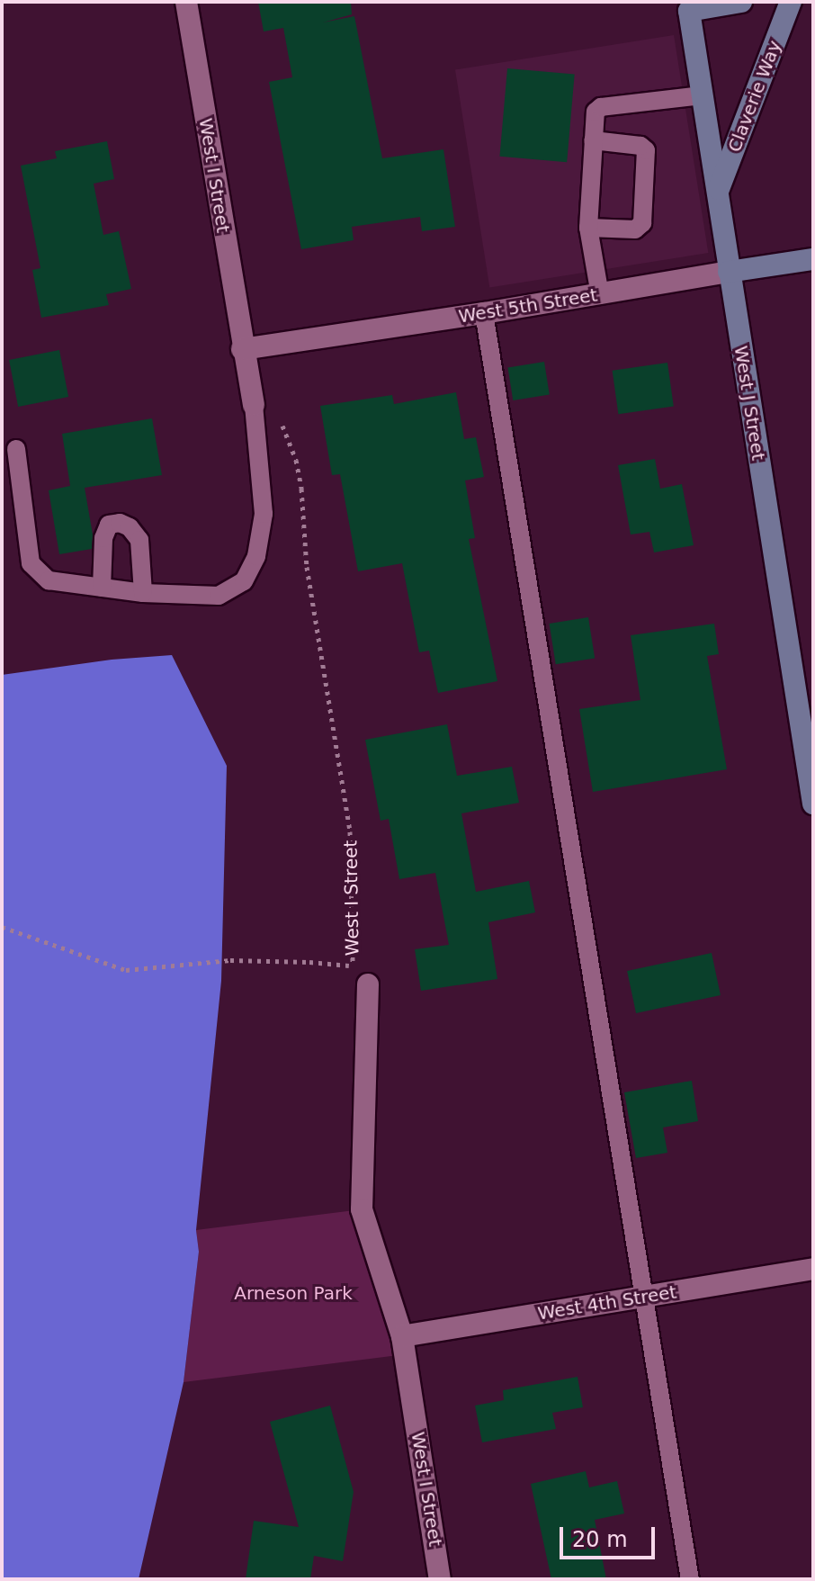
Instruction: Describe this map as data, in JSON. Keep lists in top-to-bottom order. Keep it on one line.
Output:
{"streets":{"street":["Claverie Way","West I Street","West 5th Street","West J Street","West 4th Street"]},"crossings":[["Claverie Way","West J Street"],["West I Street","West 5th Street"],["West I Street","West 4th Street"],["West 5th Street","West J Street"]],"parks":["Arneson Park"],"scale_bar":"20 m"}
